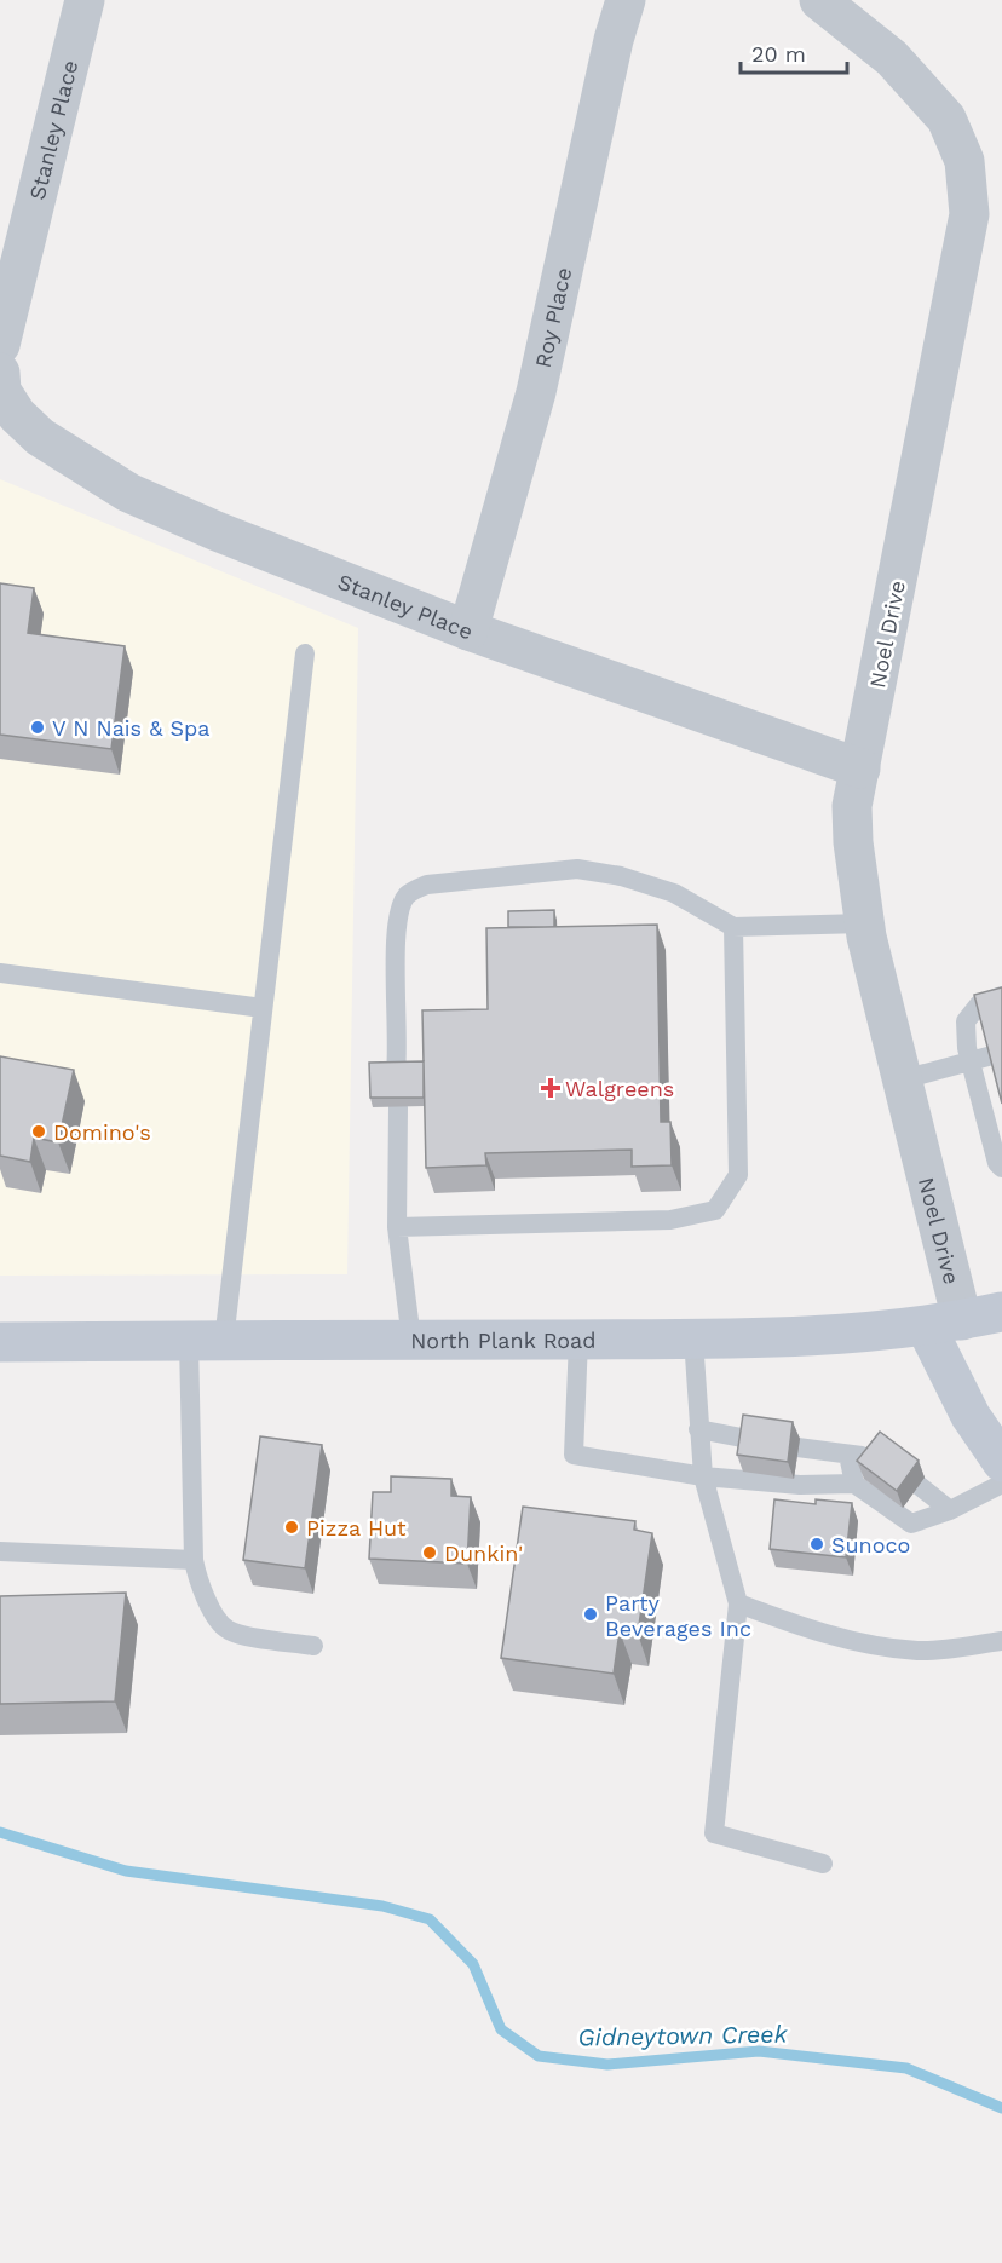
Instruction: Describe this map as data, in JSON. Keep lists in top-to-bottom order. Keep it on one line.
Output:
{"streets":{"main road":["North Plank Road"],"street":["Stanley Place","Roy Place","Noel Drive"]},"crossings":[["Stanley Place","Roy Place"],["Stanley Place","Noel Drive"],["Noel Drive","North Plank Road"]],"water":["Gidneytown Creek"],"places":{"other":["V N Nais & Spa","Domino's","Pizza Hut","Sunoco","Dunkin'","Party Beverages Inc"],"health":["Walgreens"]},"scale_bar":"20 m"}
